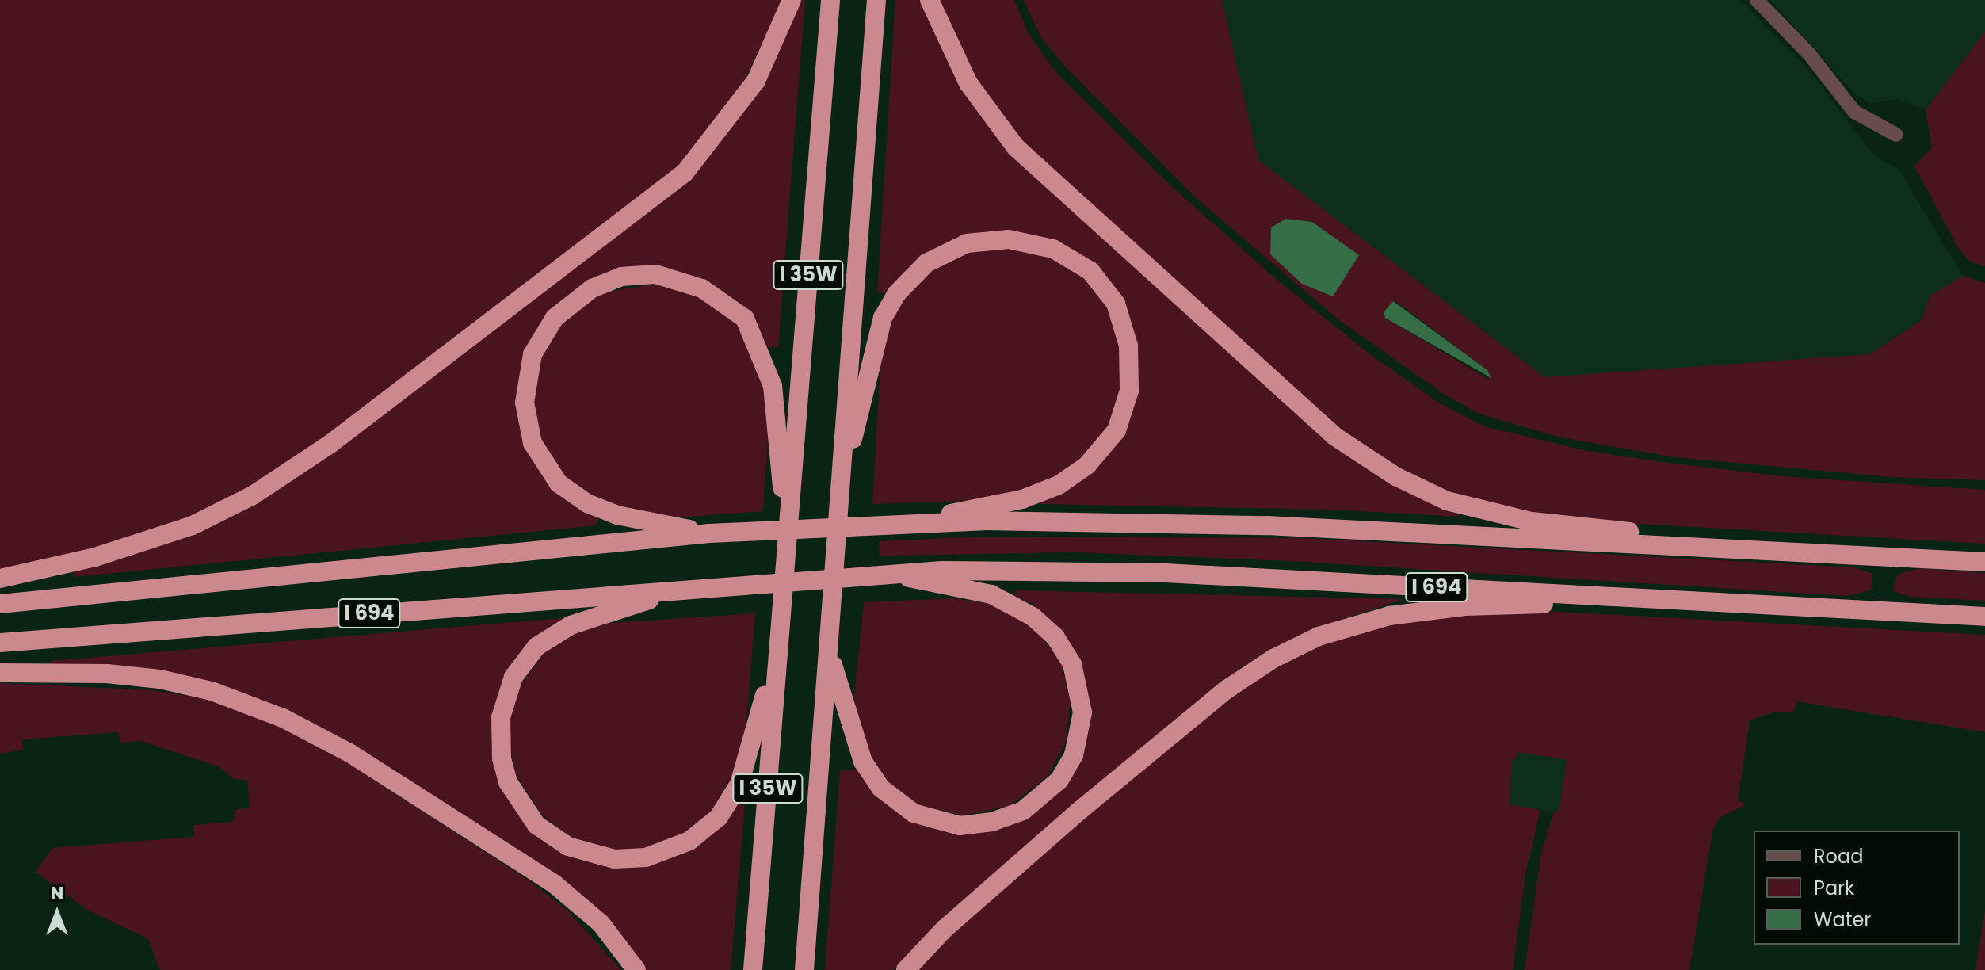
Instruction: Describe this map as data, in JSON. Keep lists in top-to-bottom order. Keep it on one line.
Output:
{"streets":{"highway":["I 35W","I 694"]},"legend":["Road","Park","Water"],"north":"top"}
